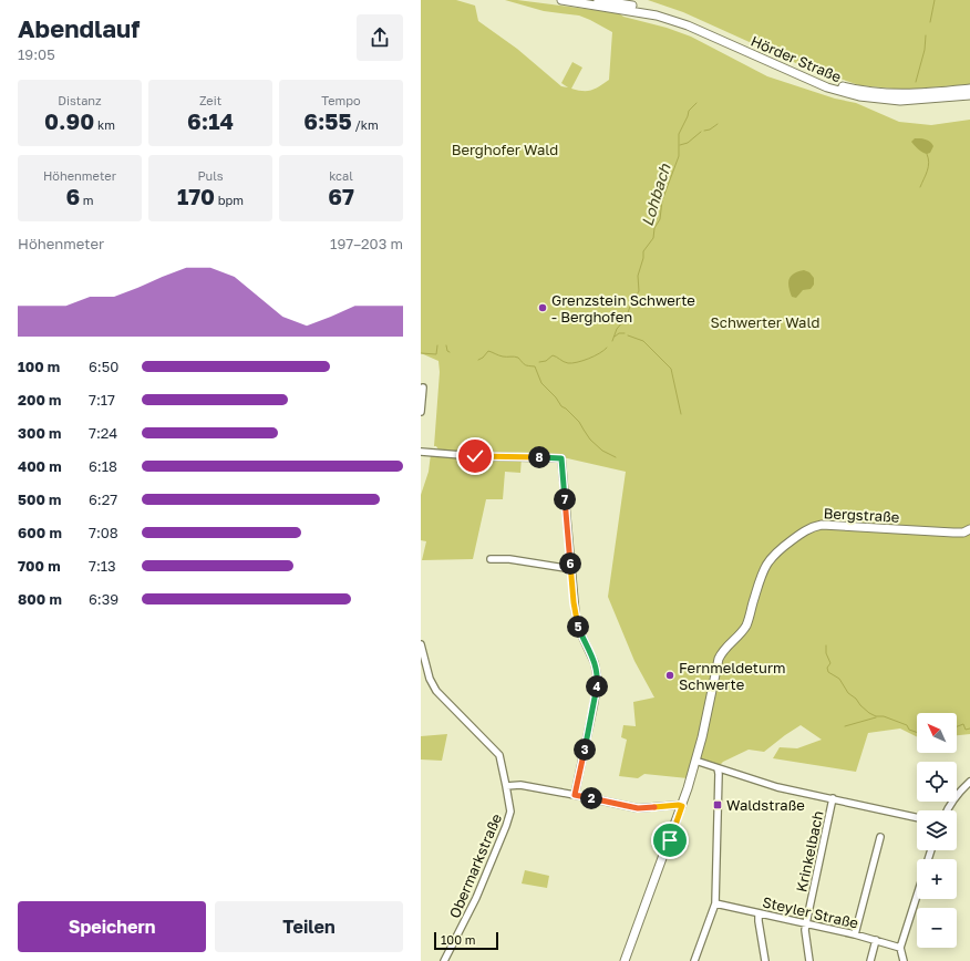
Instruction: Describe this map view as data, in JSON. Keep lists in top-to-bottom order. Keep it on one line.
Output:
{"streets":{"main road":["Hörder Straße","Bergstraße"],"street":["Krinkelbach","Obermarkstraße","Steyler Straße"]},"crossings":[["Krinkelbach","Steyler Straße"]],"water":["Lohbach"],"parks":["Berghofer Wald","Schwerter Wald"],"places":{"other":["Grenzstein Schwerte - Berghofen","Fernmeldeturm Schwerte"],"transit":["Waldstraße"]},"scale_bar":"100 m","north":"top left","page":{"heading":["Abendlauf","19:05"],"stats":[["Distanz","0.90 km"],["Zeit","6:14"],["Tempo","6:55 /km"],["Höhenmeter","6 m"],["Puls","170 bpm"],["kcal","67"]],"chart":["Höhenmeter","197–203 m"],"list":[{"name":"100 m","note":"6:50"},{"name":"200 m","note":"7:17"},{"name":"300 m","note":"7:24"},{"name":"400 m","note":"6:18"},{"name":"500 m","note":"6:27"},{"name":"600 m","note":"7:08"},{"name":"700 m","note":"7:13"},{"name":"800 m","note":"6:39"}],"pins":["8","7","6","5","4","3","2"],"map_buttons":["+","−"],"buttons":["Speichern","Teilen"],"scale":"100 m"}}
